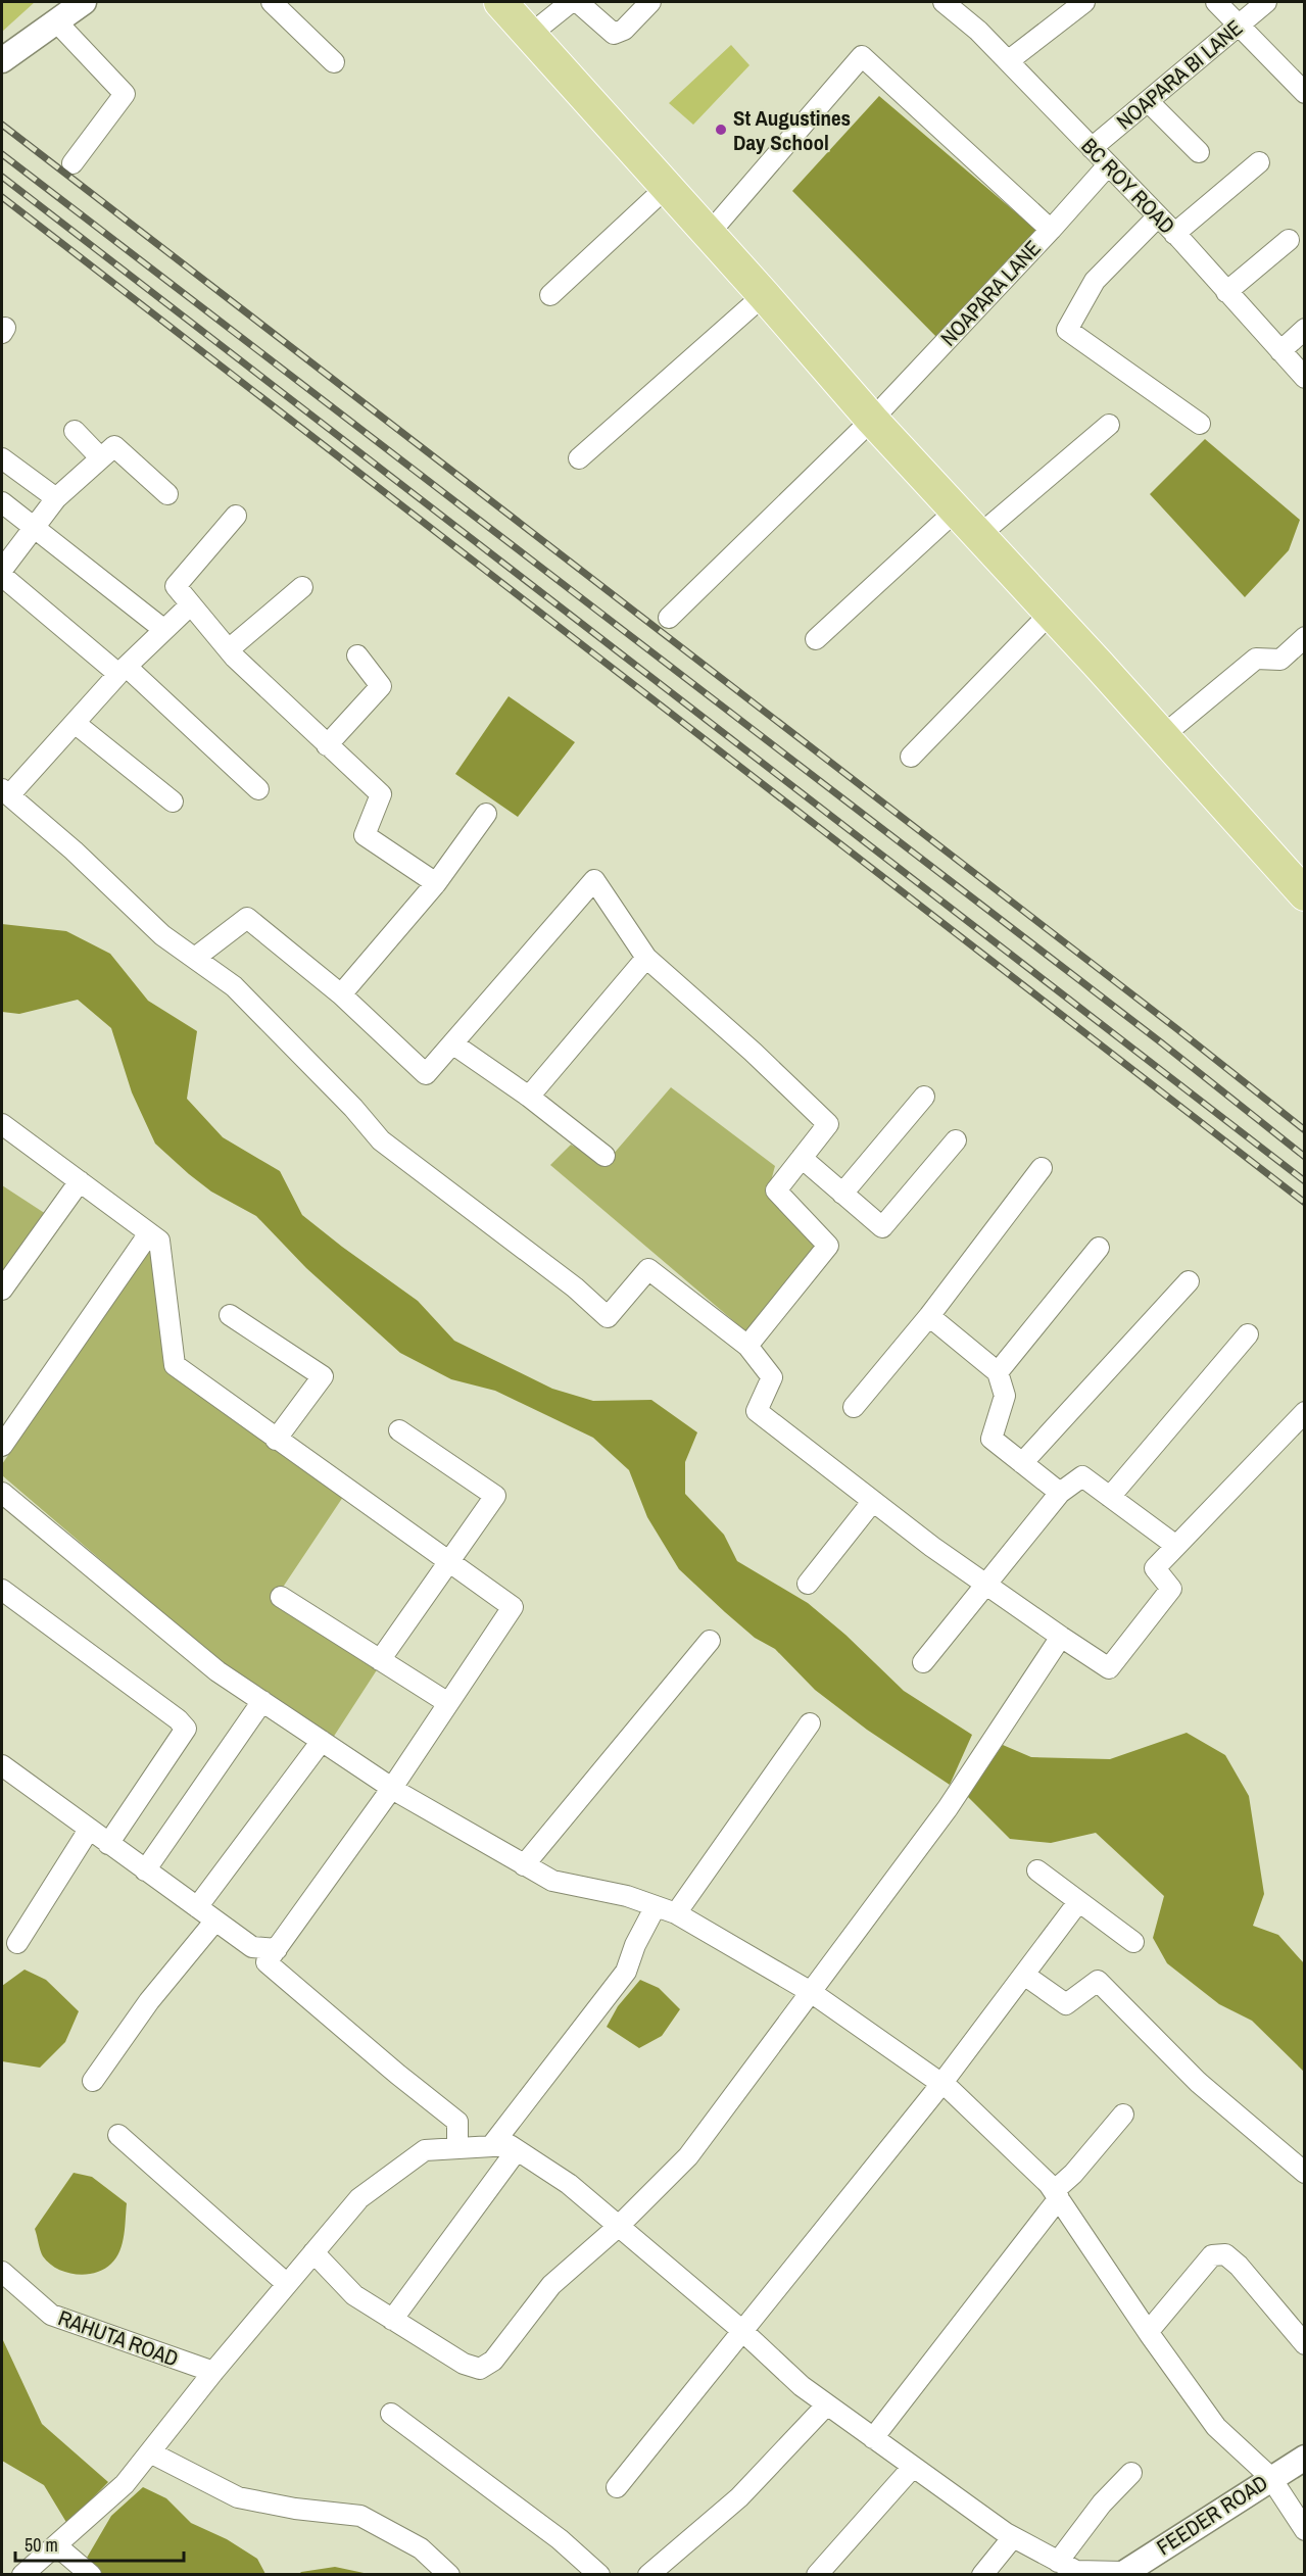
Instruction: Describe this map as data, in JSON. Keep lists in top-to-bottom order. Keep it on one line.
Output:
{"streets":{"street":["NOAPARA BI LANE","BC ROY ROAD","NOAPARA LANE","RAHUTA ROAD","FEEDER ROAD"]},"crossings":[["NOAPARA BI LANE","BC ROY ROAD"],["BC ROY ROAD","NOAPARA LANE"]],"places":["St Augustines Day School"],"scale_bar":"50 m"}
